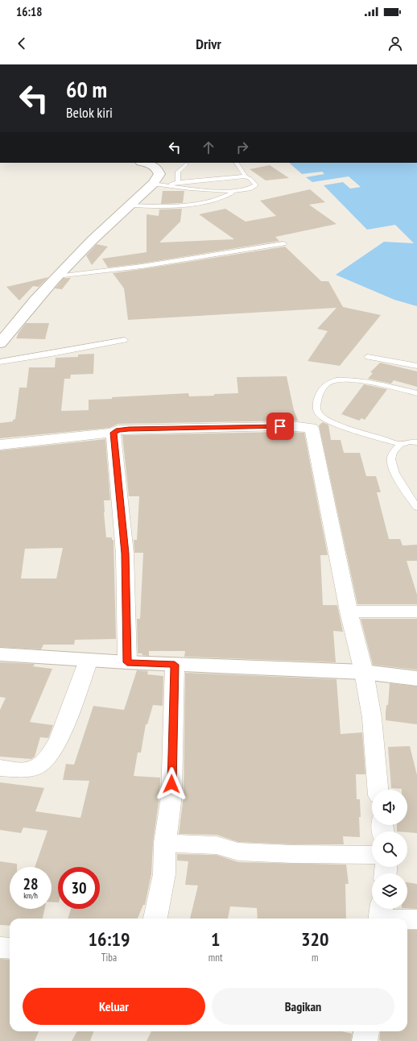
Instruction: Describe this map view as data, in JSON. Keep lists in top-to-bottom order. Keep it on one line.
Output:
{"page":{"status":"16:18","header":"Drivr","turn":["60 m","Belok kiri"],"speed":"28 km/h","limit":"30","eta":["16:19","Tiba","1","mnt","320","m"],"buttons":["Keluar","Bagikan"]}}
